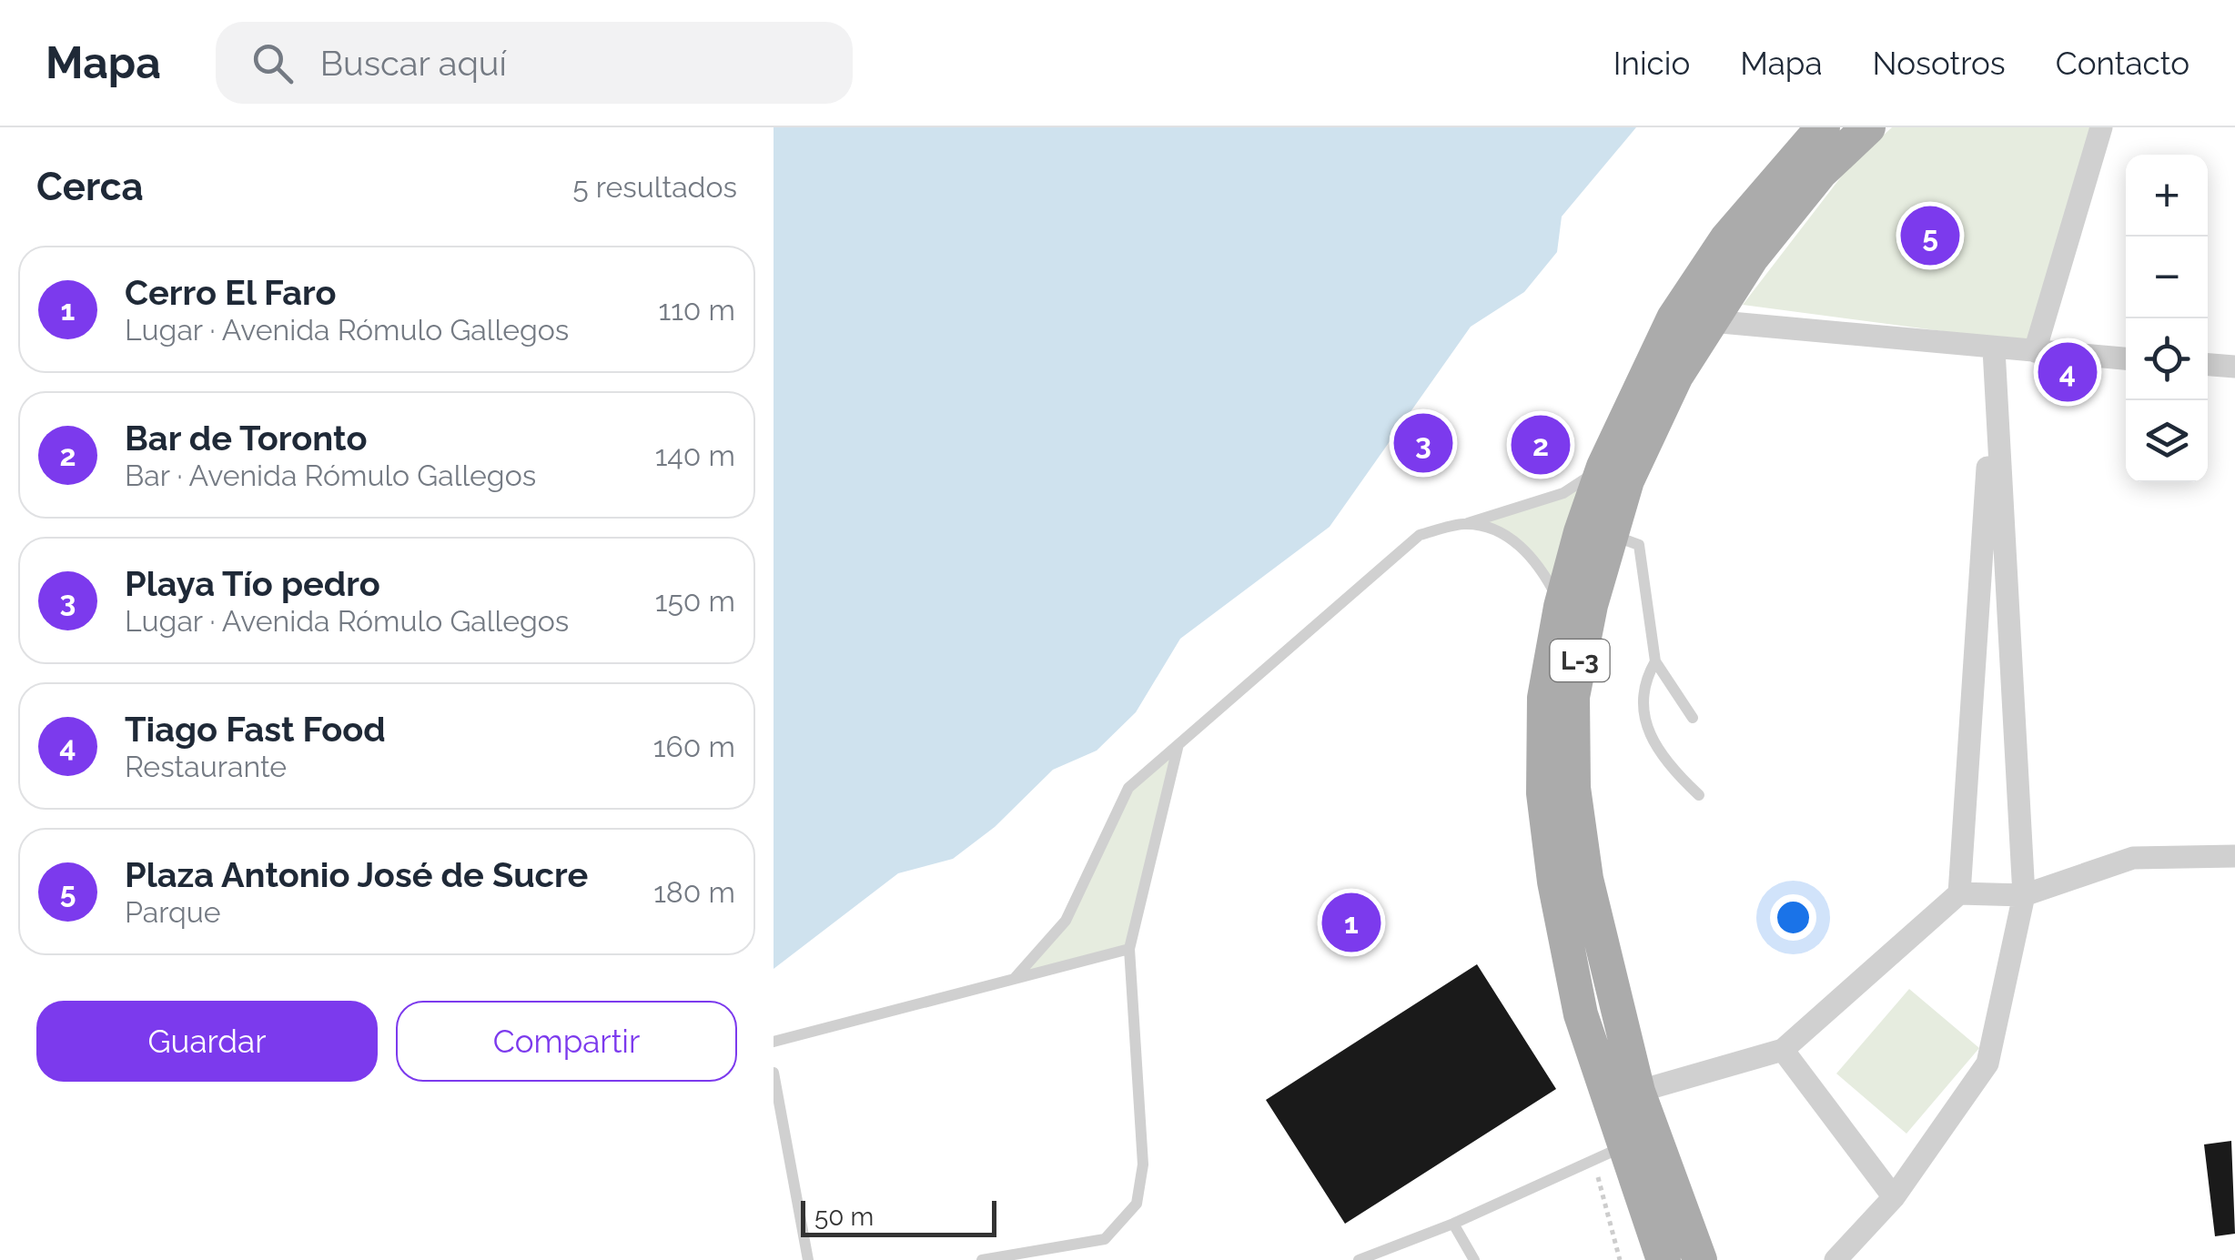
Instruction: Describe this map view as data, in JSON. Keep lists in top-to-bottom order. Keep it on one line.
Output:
{"streets":{"main road":["L-3"]},"scale_bar":"50 m","page":{"header":"Mapa","search":"Buscar aquí","nav":["Inicio","Mapa","Nosotros","Contacto"],"heading":["Cerca","5 resultados"],"map_buttons":["+","−"],"pins":["5","4","3","2","1"],"list":[{"mark":"1","name":"Cerro El Faro","note":"Lugar · Avenida Rómulo Gallegos","value":"110 m"},{"mark":"2","name":"Bar de Toronto","note":"Bar · Avenida Rómulo Gallegos","value":"140 m"},{"mark":"3","name":"Playa Tío pedro","note":"Lugar · Avenida Rómulo Gallegos","value":"150 m"},{"mark":"4","name":"Tiago Fast Food","note":"Restaurante","value":"160 m"},{"mark":"5","name":"Plaza Antonio José de Sucre","note":"Parque","value":"180 m"}],"buttons":["Guardar","Compartir"],"scale":"50 m"}}
